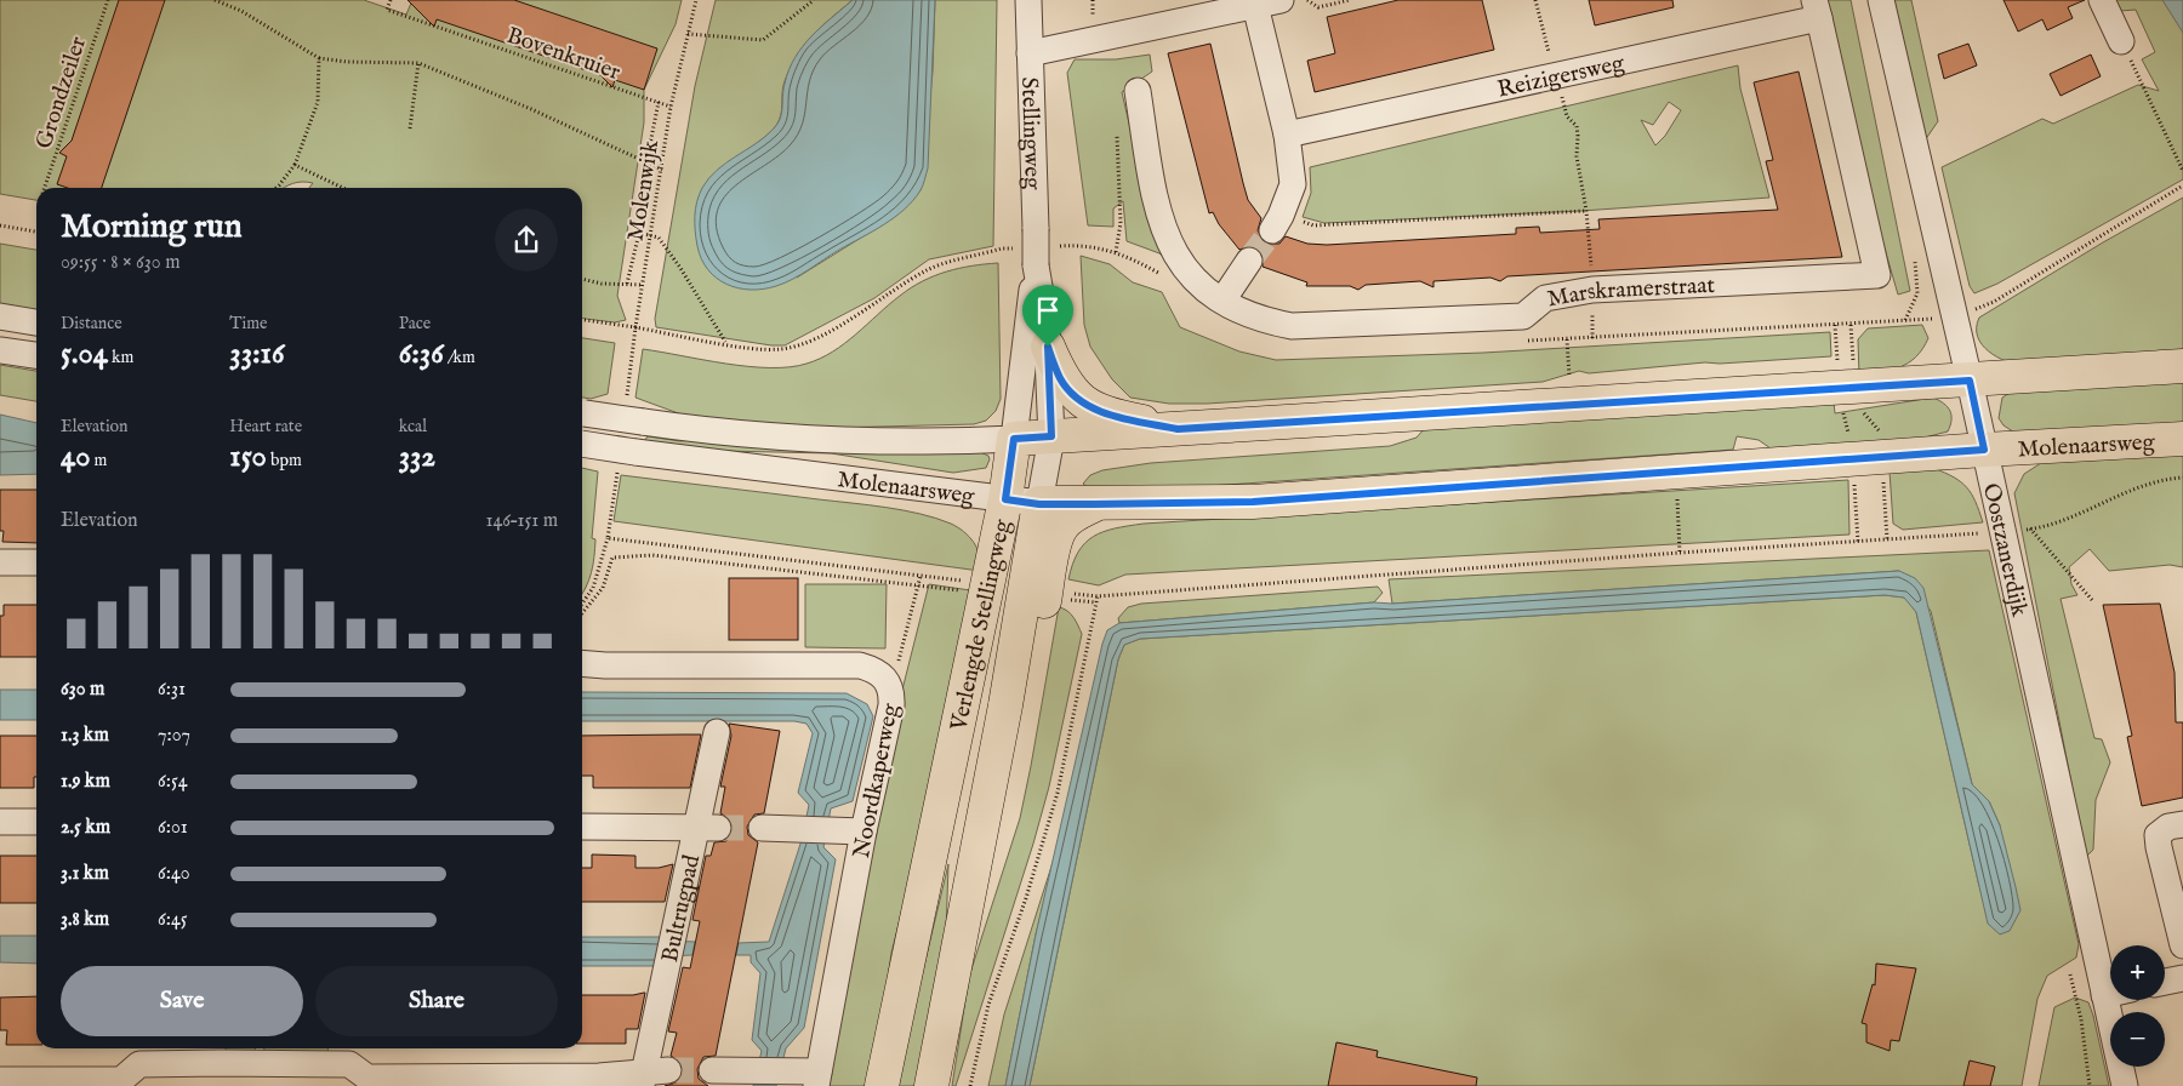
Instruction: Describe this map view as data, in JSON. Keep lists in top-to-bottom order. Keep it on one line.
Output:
{"streets":{"main road":["Molenaarsweg","Verlengde Stellingweg"],"street":["Reizigersweg","Stellingweg","Marskramerstraat","Oostzanerdijk","Noordkaperweg","Bultrugpad"],"path":["Bovenkruier","Grondzeiler","Molenwijk"]},"crossings":[["Bovenkruier","Molenwijk"],["Reizigersweg","Marskramerstraat"],["Stellingweg","Verlengde Stellingweg"],["Molenaarsweg","Oostzanerdijk"],["Molenaarsweg","Verlengde Stellingweg"]],"page":{"heading":["Morning run","09:55 · 8 × 630 m"],"stats":[["Distance","5.04 km"],["Time","33:16"],["Pace","6:36 /km"],["Elevation","40 m"],["Heart rate","150 bpm"],["kcal","332"]],"chart":["Elevation","146–151 m"],"list":[{"name":"630 m","note":"6:31"},{"name":"1.3 km","note":"7:07"},{"name":"1.9 km","note":"6:54"},{"name":"2.5 km","note":"6:01"},{"name":"3.1 km","note":"6:40"},{"name":"3.8 km","note":"6:45"}],"map_buttons":["+","−"],"buttons":["Save","Share"]}}
